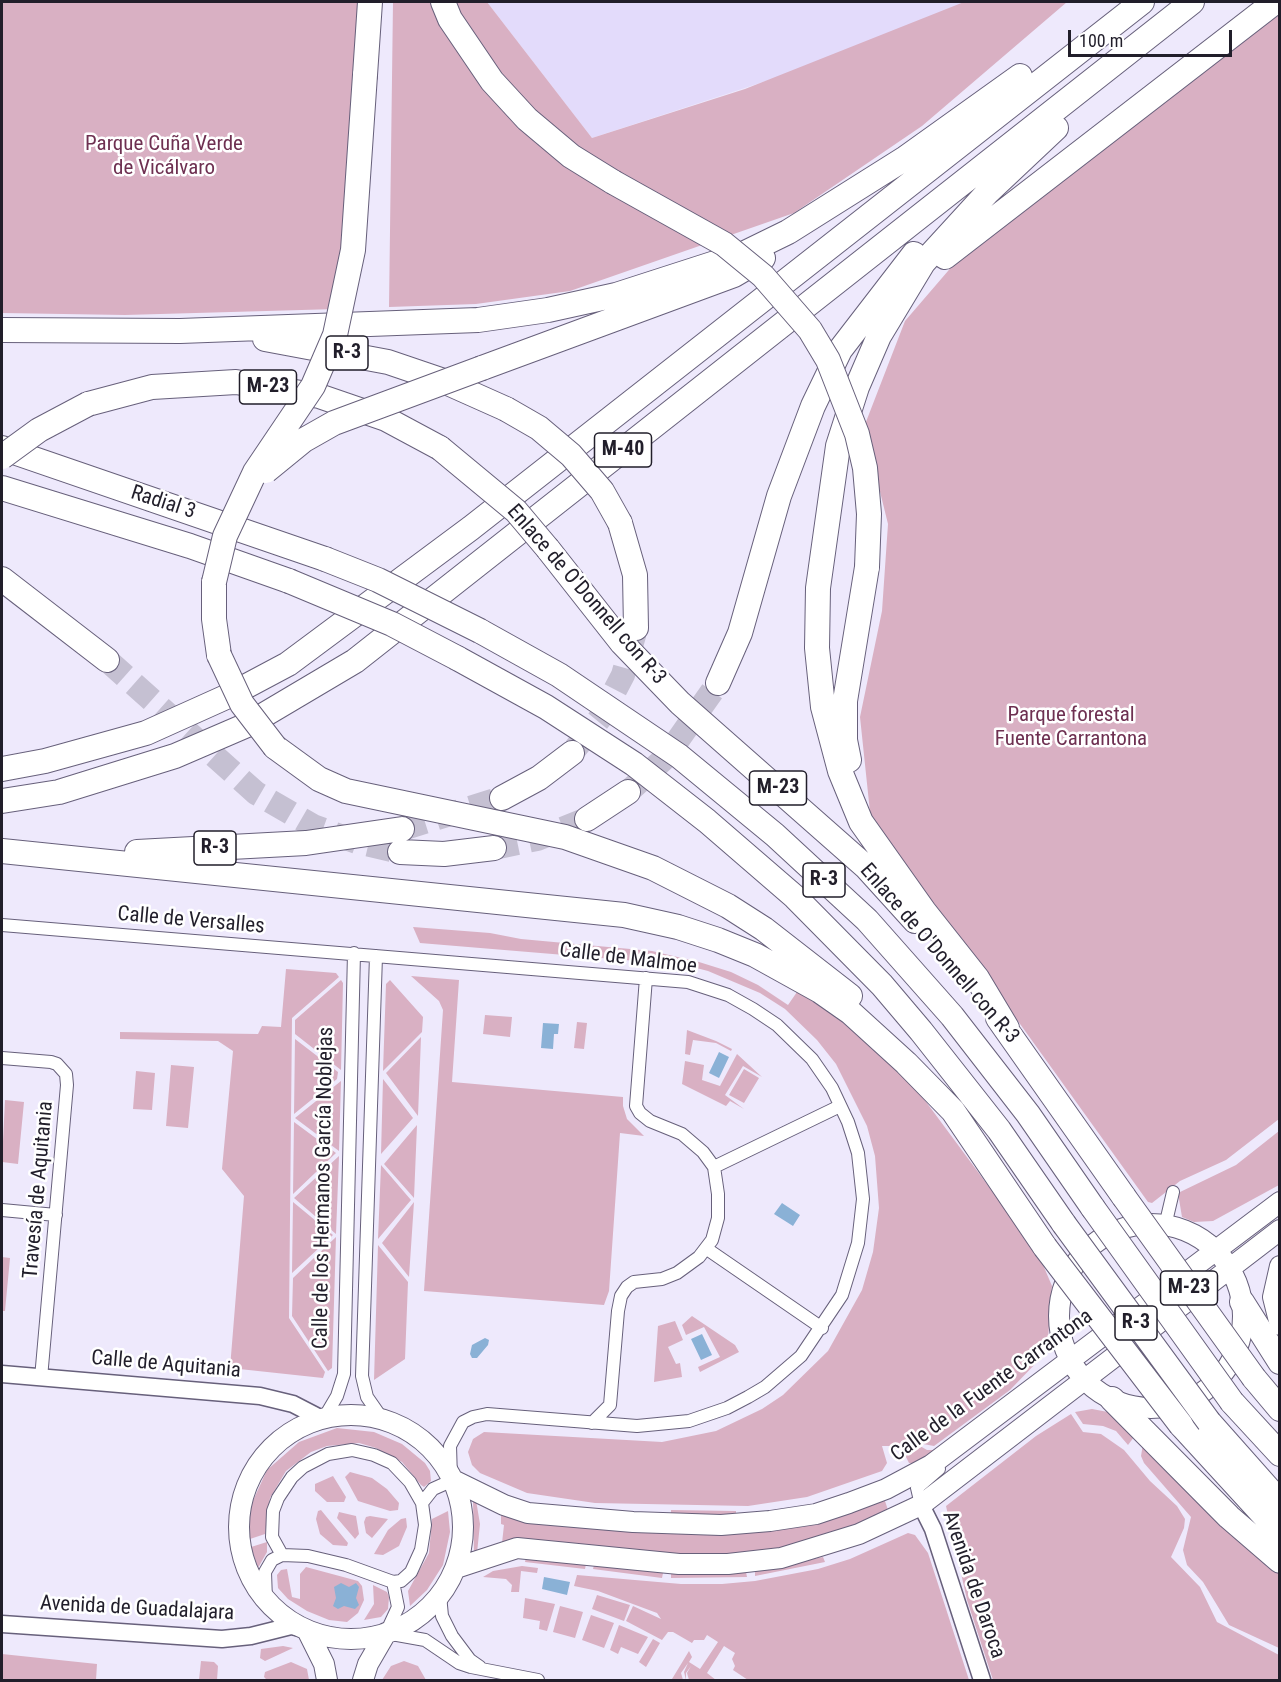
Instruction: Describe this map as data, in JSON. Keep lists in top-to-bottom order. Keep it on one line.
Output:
{"streets":{"highway":["R-3","M-23","M-40","Radial 3","Enlace de O'Donnell con R-3"],"main road":["Calle de la Fuente Carrantona"],"street":["Calle de Versalles","Calle de Malmoe","Calle de los Hermanos García Noblejas","Travesía de Aquitania","Calle de Aquitania","Avenida de Daroca","Avenida de Guadalajara"]},"crossings":[["Calle de Versalles","Calle de Malmoe"],["Calle de Versalles","Calle de los Hermanos García Noblejas"],["Calle de Malmoe","Calle de los Hermanos García Noblejas"],["Calle de Malmoe","Calle de la Fuente Carrantona"],["Calle de los Hermanos García Noblejas","Calle de Aquitania"],["Travesía de Aquitania","Calle de Aquitania"]],"parks":["Parque Cuña Verde de Vicálvaro","Parque forestal Fuente Carrantona"],"scale_bar":"100 m"}
